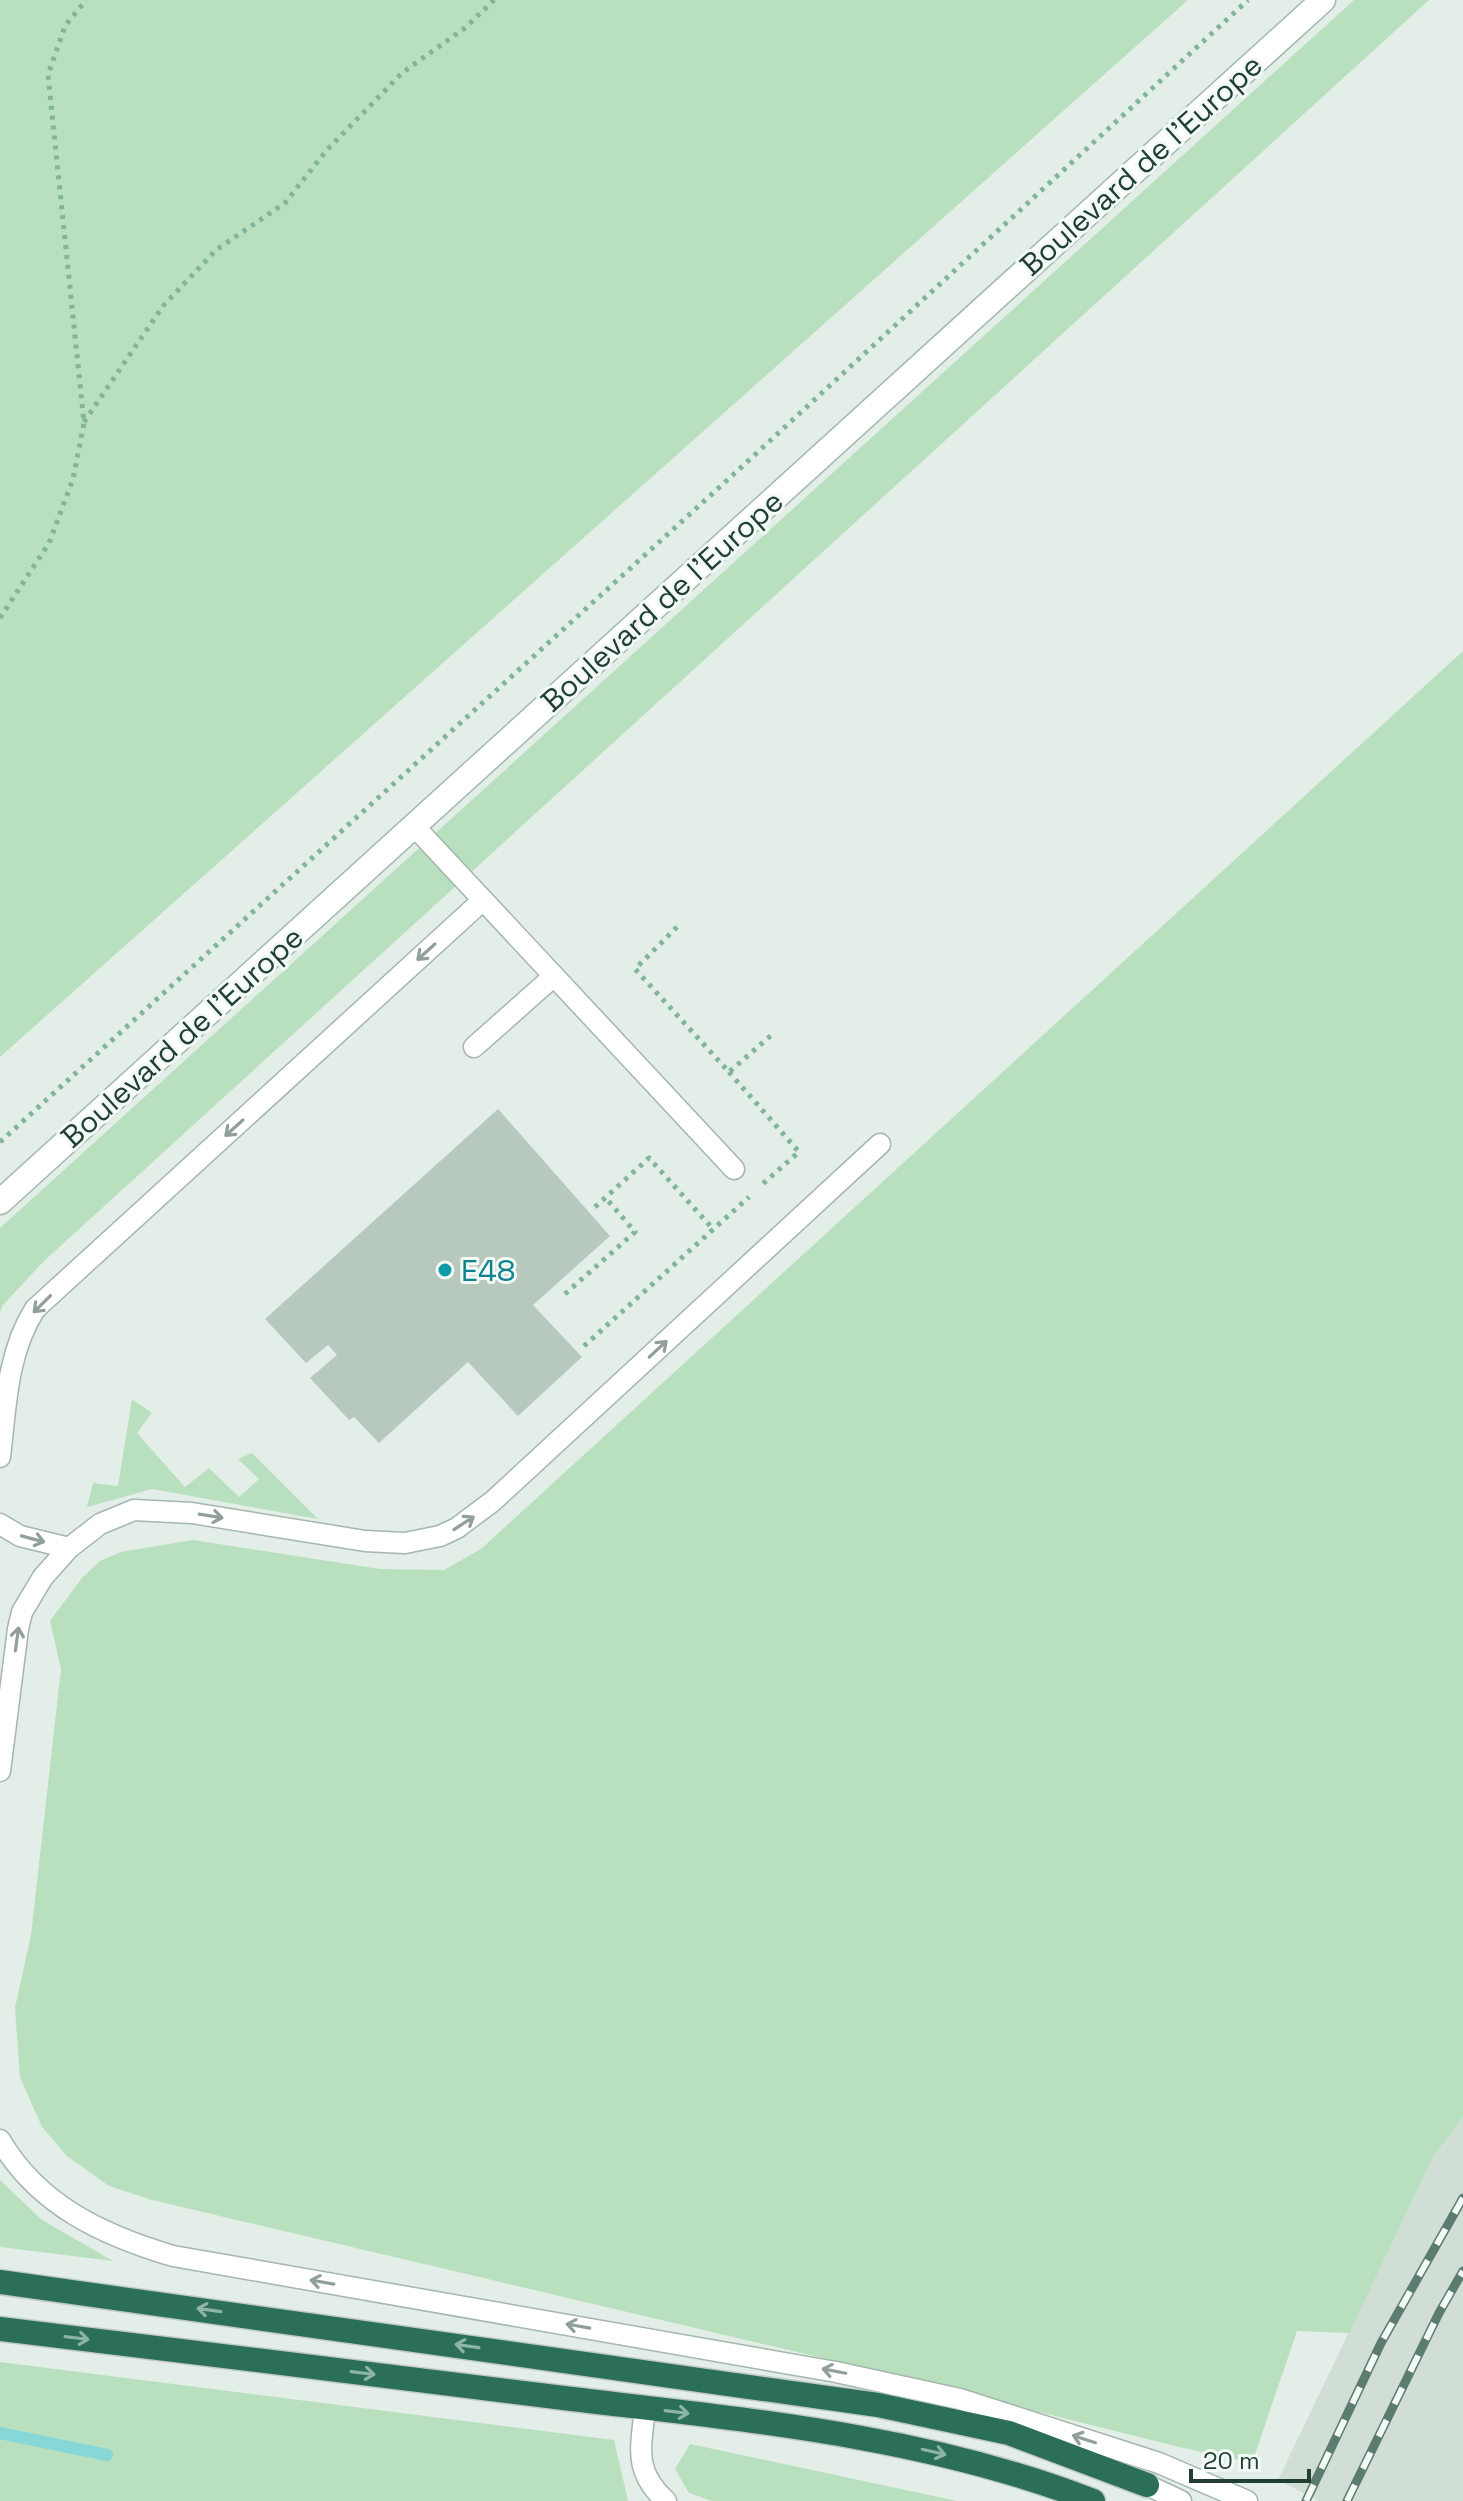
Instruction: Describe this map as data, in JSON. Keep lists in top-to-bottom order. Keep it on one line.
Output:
{"streets":{"main road":["Boulevard de l'Europe"]},"places":["E48"],"scale_bar":"20 m"}
